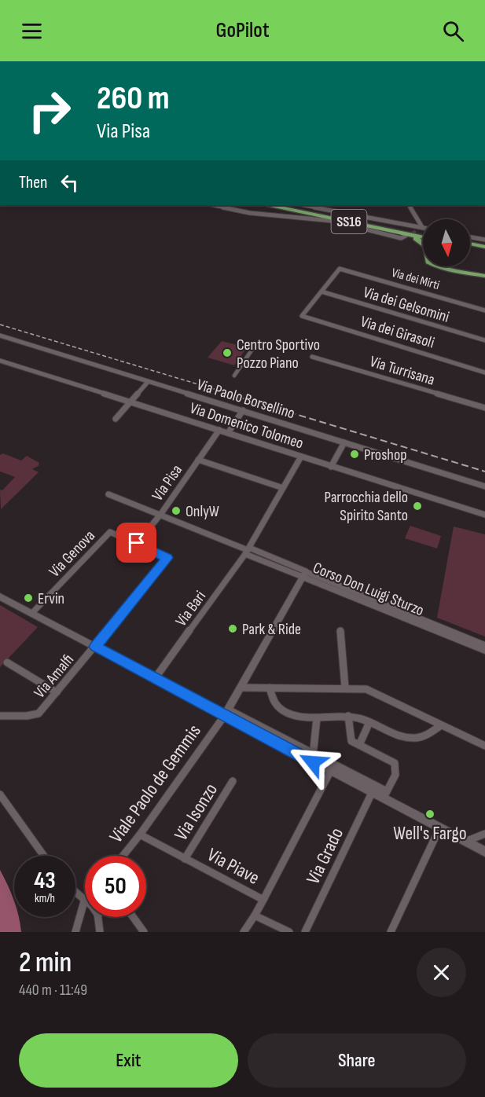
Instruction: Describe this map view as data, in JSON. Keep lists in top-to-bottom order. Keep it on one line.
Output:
{"streets":{"highway":["SS16"],"street":["Via dei Mirti","Via dei Gelsomini","Via dei Girasoli","Via Turrisana","Via Paolo Borsellino","Via Domenico Tolomeo","Via Pisa","Via Genova","Corso Don Luigi Sturzo","Via Bari","Via Amalfi","Viale Paolo de Gemmis","Via Isonzo","Via Grado","Via Piave"]},"crossings":[["Via dei Mirti","Via dei Gelsomini"],["Via dei Mirti","Via dei Girasoli"],["Via dei Gelsomini","Via dei Girasoli"],["Via Domenico Tolomeo","Via Pisa"],["Via Domenico Tolomeo","Via Bari"],["Via Pisa","Via Genova"],["Via Pisa","Corso Don Luigi Sturzo"],["Corso Don Luigi Sturzo","Via Bari"],["Corso Don Luigi Sturzo","Viale Paolo de Gemmis"],["Viale Paolo de Gemmis","Via Piave"],["Via Isonzo","Via Piave"]],"places":["Centro Sportivo Pozzo Piano","Proshop","Parrocchia dello Spirito Santo","OnlyW","Ervin","Park & Ride","Well's Fargo"],"north":"bottom","page":{"header":"GoPilot","turn":["260 m","Via Pisa"],"then":"Then","speed":"43 km/h","limit":"50","heading":["2 min","440 m · 11:49"],"buttons":["Exit","Share"]}}
